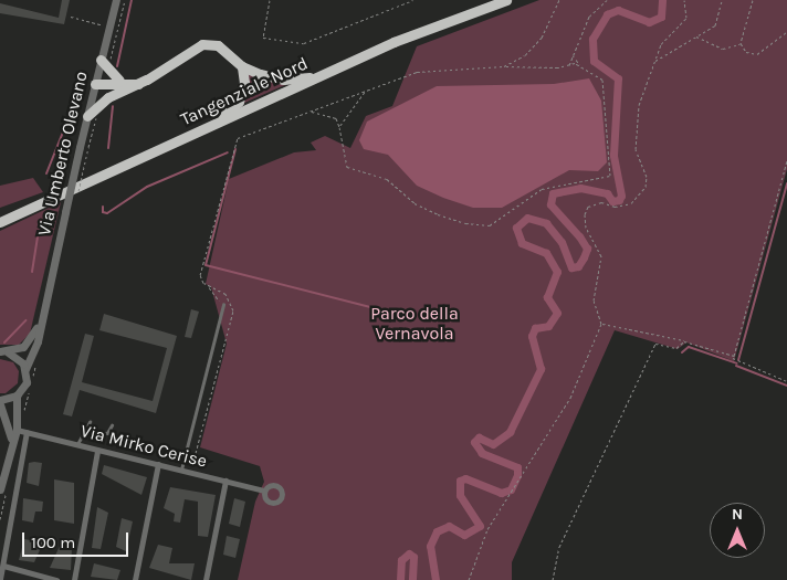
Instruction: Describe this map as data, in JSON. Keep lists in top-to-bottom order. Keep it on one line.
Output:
{"streets":{"highway":["Tangenziale Nord"],"street":["Via Umberto Olevano","Via Mirko Cerise"]},"crossings":[["Via Umberto Olevano","Via Mirko Cerise"]],"parks":["Parco della Vernavola"],"scale_bar":"100 m","north":"top"}
